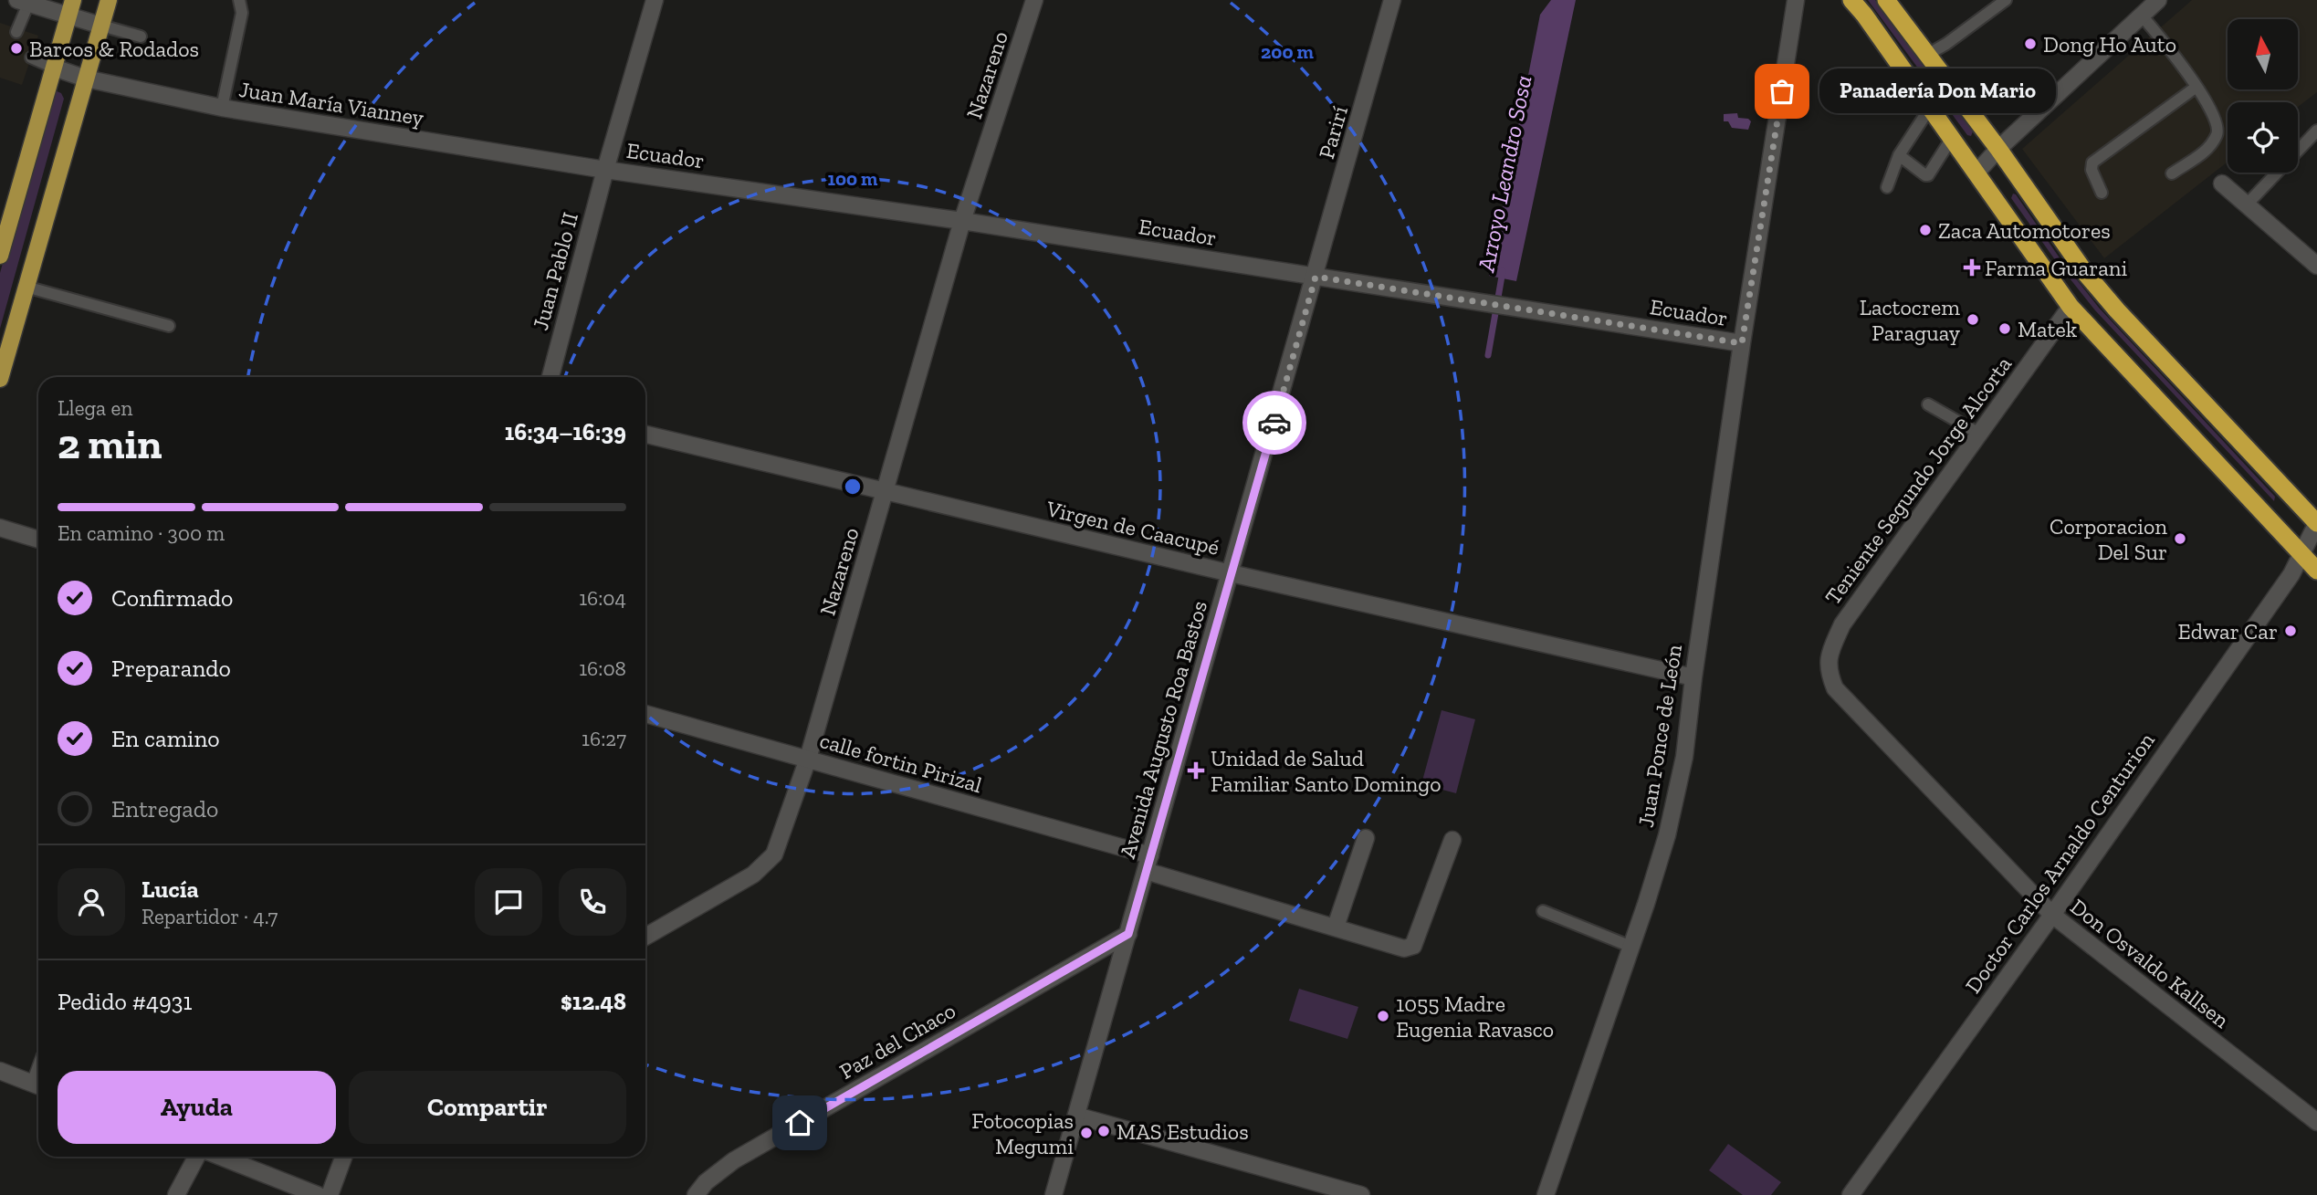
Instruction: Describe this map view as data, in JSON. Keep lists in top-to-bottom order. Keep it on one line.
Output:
{"streets":{"street":["Nazareno","Juan María Vianney","Parirí","Ecuador","Juan Pablo II","Teniente Segundo Jorge Alcorta","Virgen de Caacupé","Avenida Augusto Roa Bastos","Juan Ponce de León","calle fortin Pirizal","Doctor Carlos Arnaldo Centurion","Don Osvaldo Kallsen","Paz del Chaco"]},"crossings":[["Nazareno","Ecuador"],["Nazareno","Virgen de Caacupé"],["Nazareno","calle fortin Pirizal"],["Juan María Vianney","Ecuador"],["Juan María Vianney","Juan Pablo II"],["Parirí","Ecuador"],["Parirí","Avenida Augusto Roa Bastos"],["Ecuador","Juan Pablo II"],["Ecuador","Avenida Augusto Roa Bastos"],["Ecuador","Juan Ponce de León"],["Teniente Segundo Jorge Alcorta","Don Osvaldo Kallsen"],["Virgen de Caacupé","Avenida Augusto Roa Bastos"],["Virgen de Caacupé","Juan Ponce de León"],["Avenida Augusto Roa Bastos","calle fortin Pirizal"],["Avenida Augusto Roa Bastos","Paz del Chaco"],["Doctor Carlos Arnaldo Centurion","Don Osvaldo Kallsen"]],"water":["Arroyo Leandro Sosa"],"places":{"other":["Dong Ho Auto","Barcos & Rodados","Panadería Don Mario","Zaca Automotores","Lactocrem Paraguay","Matek","Corporacion Del Sur","Edwar Car","1055 Madre Eugenia Ravasco","MAS Estudios","Fotocopias Megumi"],"health":["Farma Guarani","Unidad de Salud Familiar Santo Domingo"]},"north":"top","page":{"bubble":"Panadería Don Mario","heading":["2 min","Llega en","16:34–16:39"],"panel":["Lucía","Repartidor · 4.7","Pedido #4931","$12.48"],"bar":"En camino · 300 m","list":[["Confirmado","16:04"],["Preparando","16:08"],["En camino","16:27"],"Entregado"],"buttons":["Ayuda","Compartir"]},"rings":["200 m","100 m"]}
